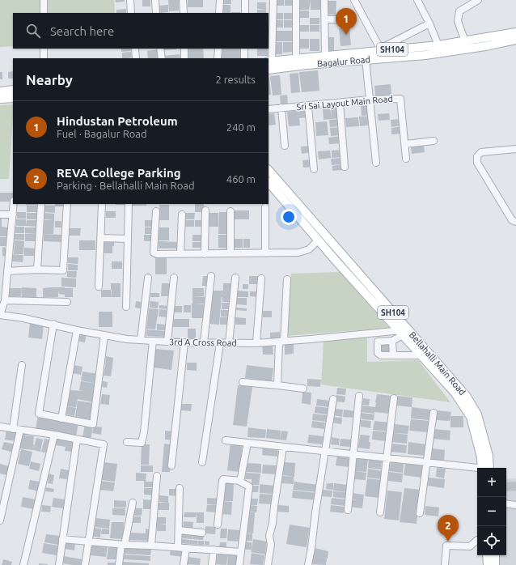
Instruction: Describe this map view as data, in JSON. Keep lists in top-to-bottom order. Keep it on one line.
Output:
{"streets":{"main road":["SH104","Bagalur Road","Bellahalli Main Road"],"street":["Sri Sai Layout Main Road","3rd A Cross Road"]},"crossings":[["3rd A Cross Road","Bellahalli Main Road"]],"page":{"pins":["1","2"],"search":"Search here","heading":["Nearby","2 results"],"list":[{"mark":"1","name":"Hindustan Petroleum","note":"Fuel · Bagalur Road","value":"240 m"},{"mark":"2","name":"REVA College Parking","note":"Parking · Bellahalli Main Road","value":"460 m"}],"map_buttons":["+","−"]}}
